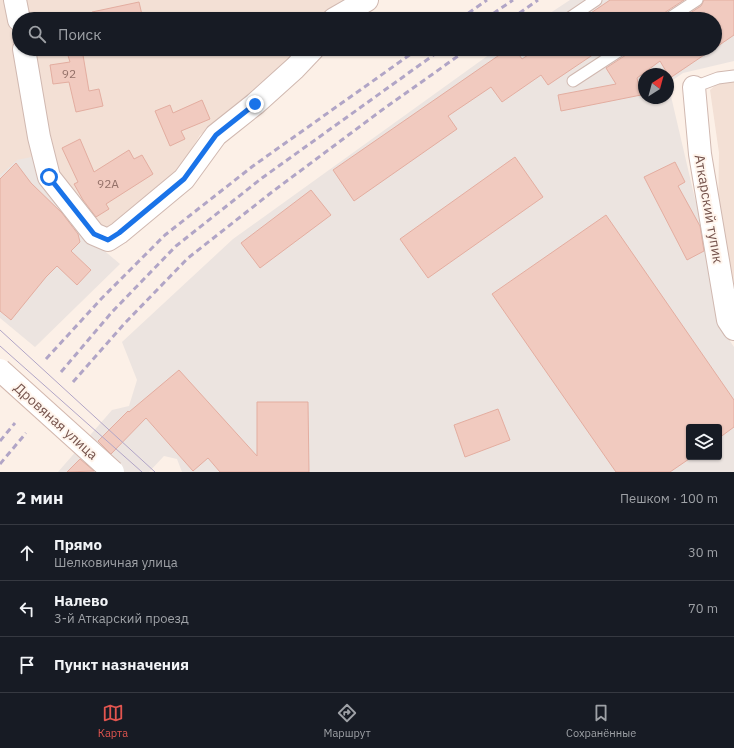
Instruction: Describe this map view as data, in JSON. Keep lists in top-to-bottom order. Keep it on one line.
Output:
{"streets":{"street":["Аткарский тупик","Дровяная улица"]},"house_numbers":["92","92А"],"north":"top right","page":{"search":"Поиск","heading":["2 мин","Пешком · 100 m"],"list":[["Прямо","Шелковичная улица","30 m"],["Налево","3-й Аткарский проезд","70 m"],"Пункт назначения"],"nav":["Карта","Маршрут","Сохранённые"]}}
